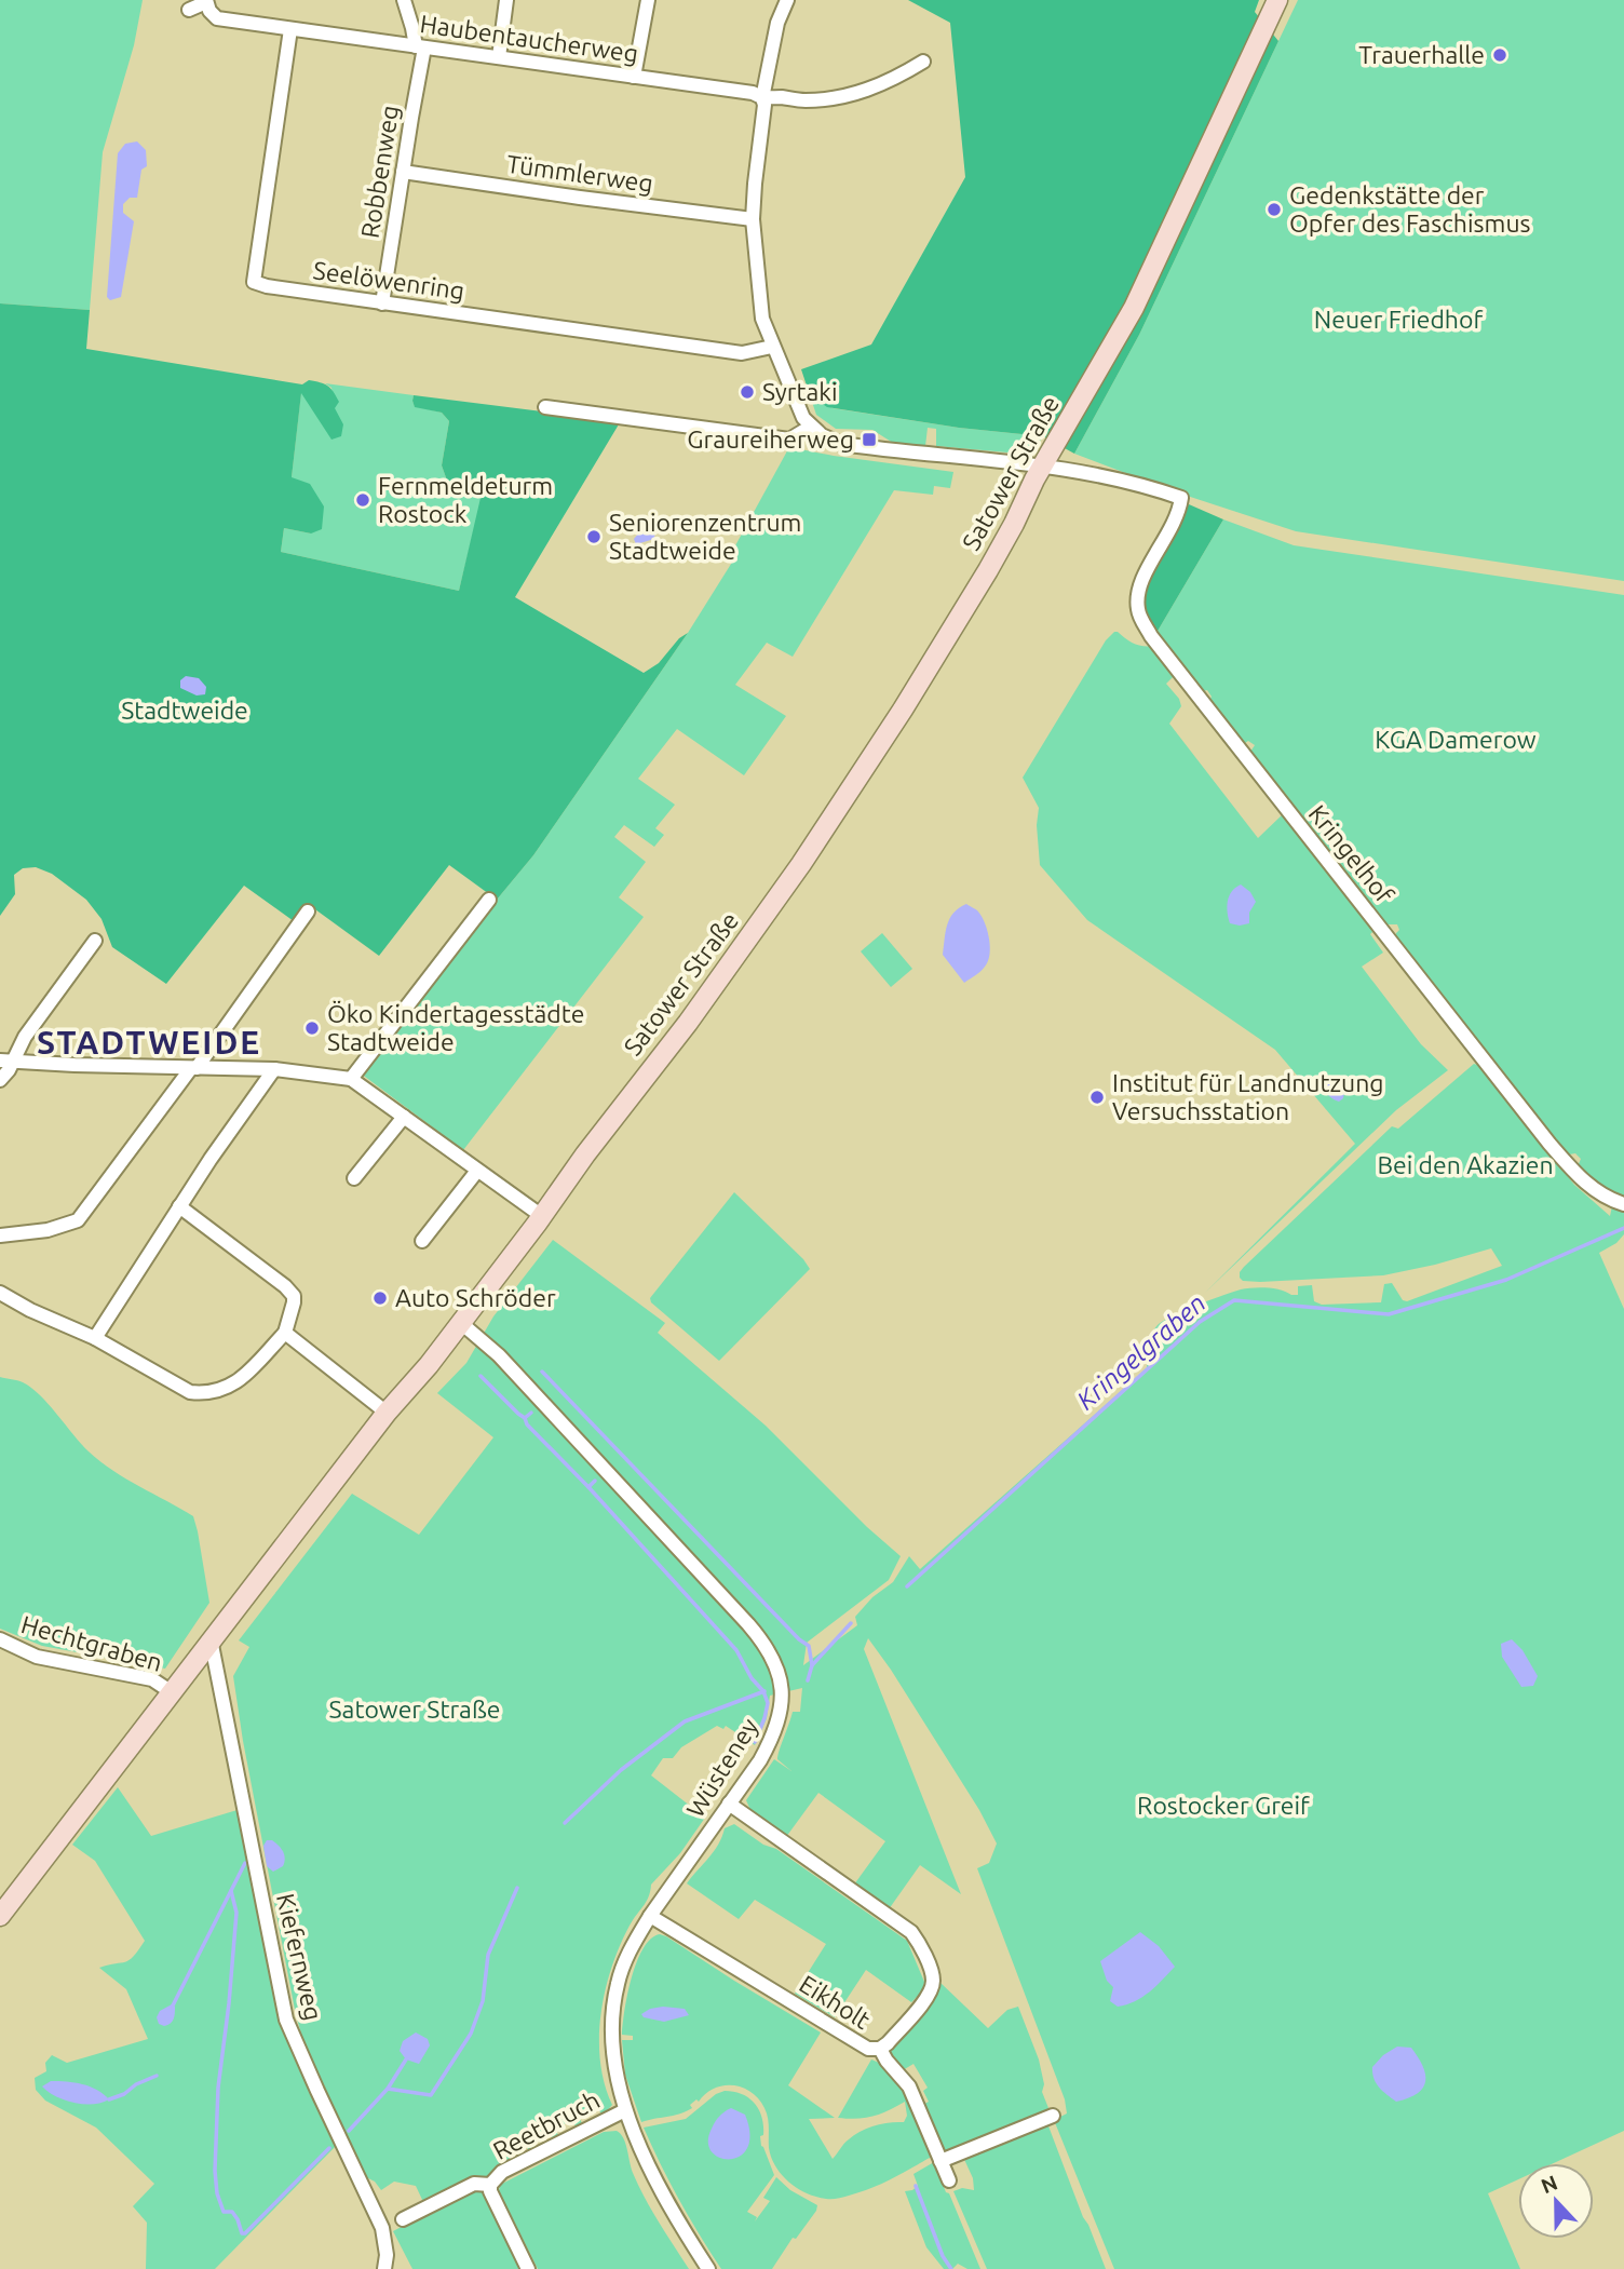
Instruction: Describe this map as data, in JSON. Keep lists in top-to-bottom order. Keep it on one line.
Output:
{"streets":{"main road":["Satower Straße"],"street":["Haubentaucherweg","Robbenweg","Tümmlerweg","Seelöwenring","Kringelhof","Hechtgraben","Wüsteney","Kiefernweg","Eikholt","Reetbruch"]},"crossings":[["Haubentaucherweg","Robbenweg"],["Haubentaucherweg","Seelöwenring"],["Robbenweg","Tümmlerweg"],["Robbenweg","Seelöwenring"],["Satower Straße","Kringelhof"],["Satower Straße","Hechtgraben"],["Satower Straße","Wüsteney"],["Satower Straße","Kiefernweg"],["Wüsteney","Eikholt"],["Wüsteney","Reetbruch"]],"districts":["STADTWEIDE"],"water":["Kringelgraben"],"parks":["Neuer Friedhof","Stadtweide","KGA Damerow","Bei den Akazien","Satower Straße","Rostocker Greif"],"places":{"other":["Trauerhalle","Gedenkstätte der Opfer des Faschismus","Syrtaki","Fernmeldeturm Rostock","Seniorenzentrum Stadtweide","Öko Kindertagesstädte Stadtweide","Institut für Landnutzung Versuchsstation","Auto Schröder"],"transit":["Graureiherweg"]},"north":"top"}
